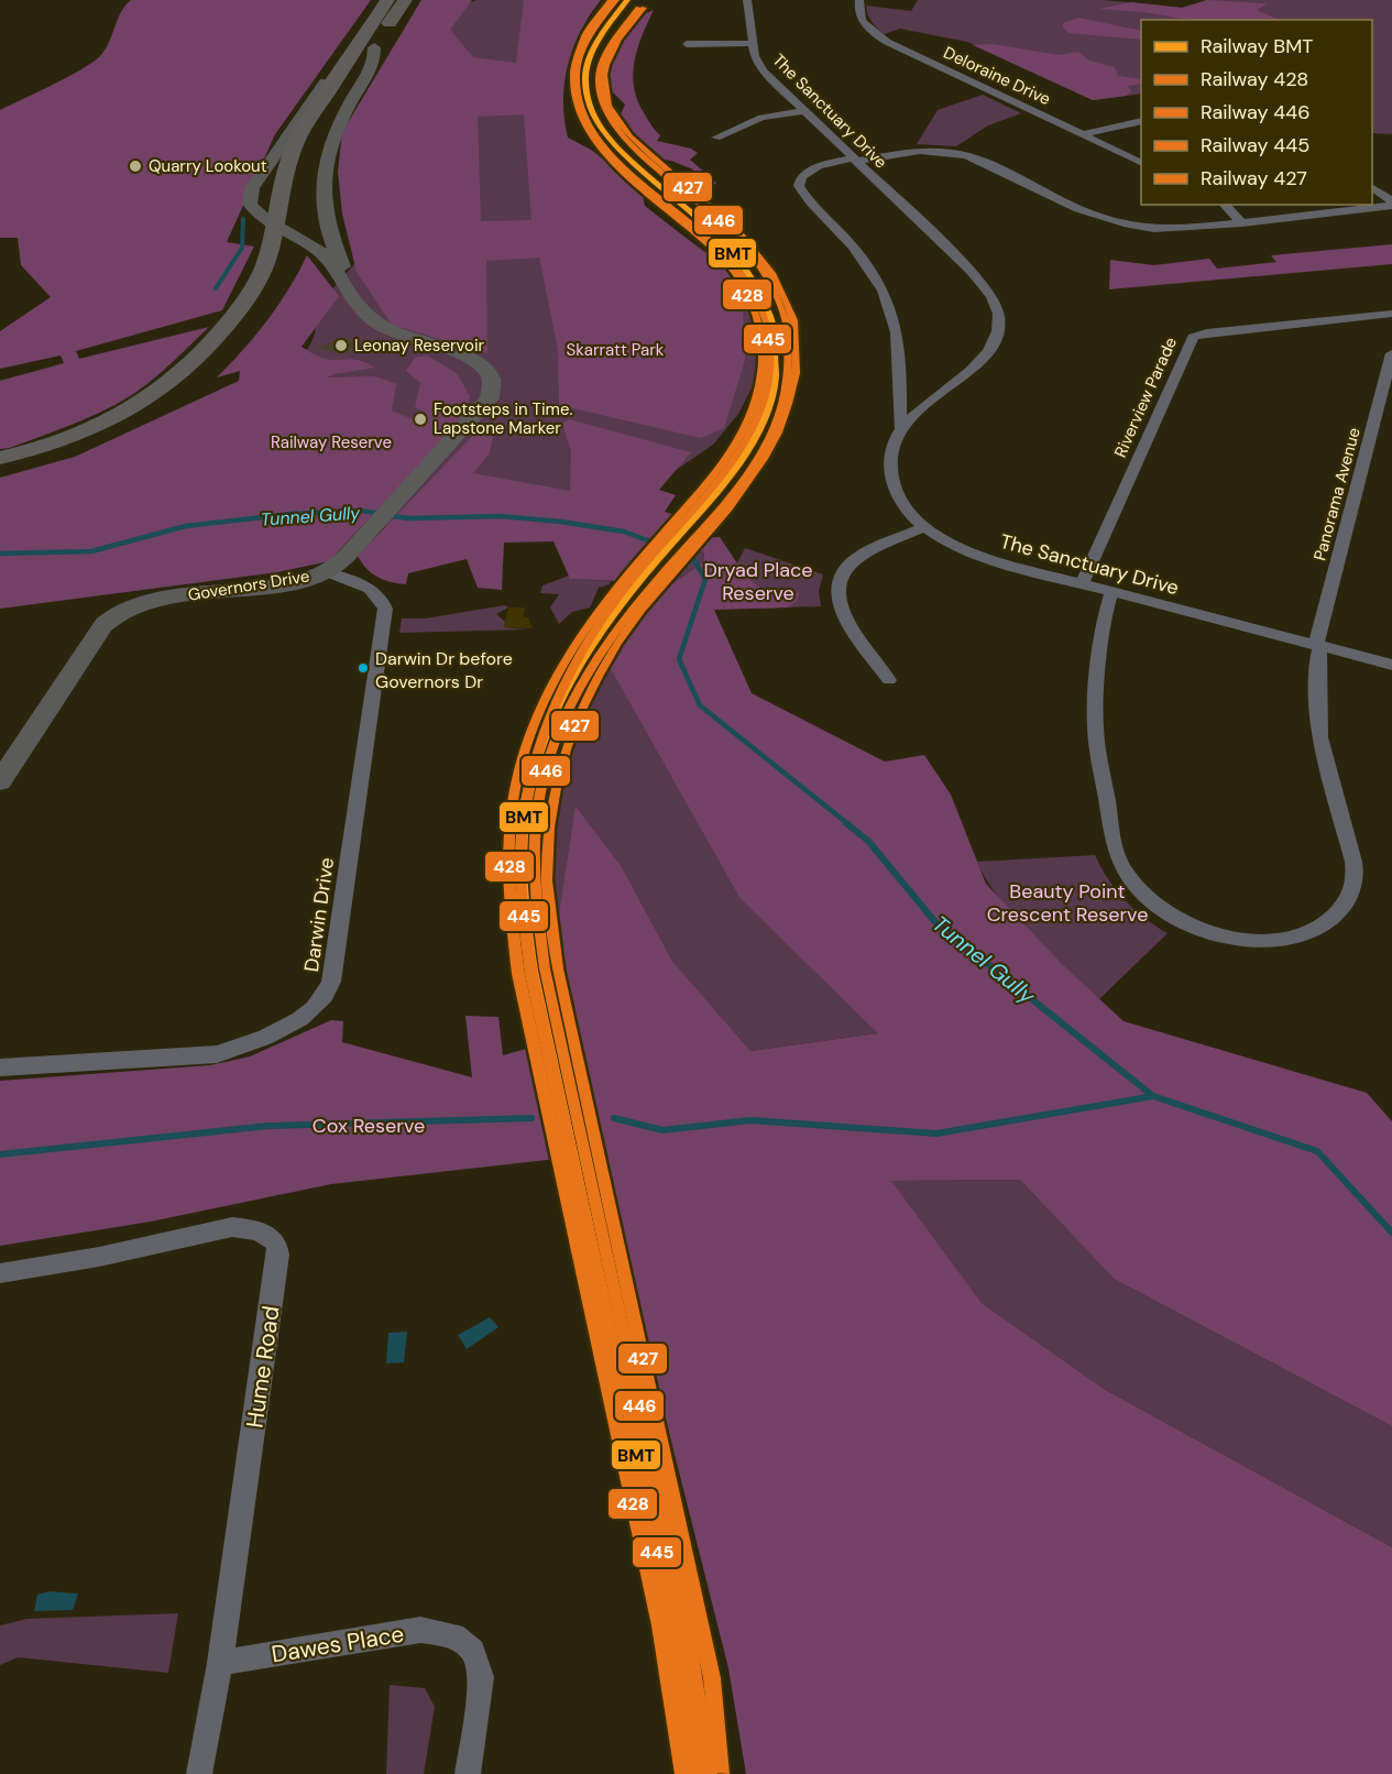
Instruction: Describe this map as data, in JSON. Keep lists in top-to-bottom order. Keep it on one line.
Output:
{"streets":{"main road":["Governors Drive"],"street":["Deloraine Drive","The Sanctuary Drive","Riverview Parade","Panorama Avenue","Darwin Drive","Hume Road","Dawes Place"]},"crossings":[["The Sanctuary Drive","Riverview Parade"],["The Sanctuary Drive","Panorama Avenue"],["Governors Drive","Darwin Drive"],["Hume Road","Dawes Place"]],"water":["Tunnel Gully"],"parks":["Skarratt Park","Railway Reserve","Dryad Place Reserve","Beauty Point Crescent Reserve","Cox Reserve"],"places":["Quarry Lookout","Leonay Reservoir","Footsteps in Time. Lapstone Marker","Darwin Dr before Governors Dr"],"lines":["rail line BMT","rail line 428","rail line 445","rail line 446","rail line 427"],"legend":["Railway BMT","Railway 428","Railway 446","Railway 445","Railway 427"]}
